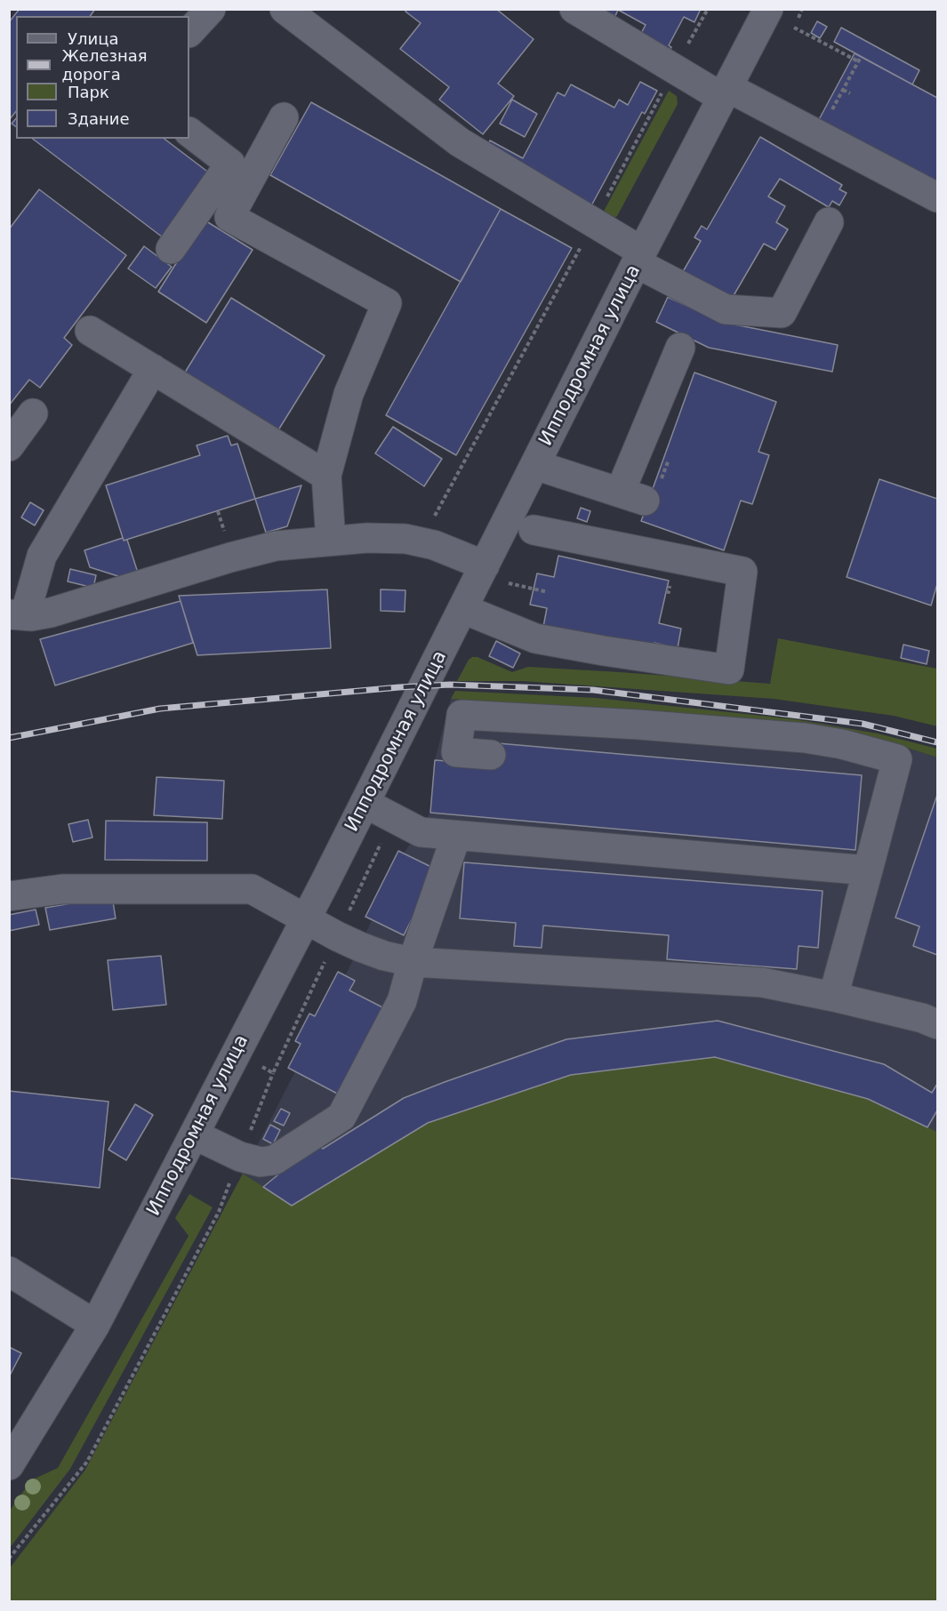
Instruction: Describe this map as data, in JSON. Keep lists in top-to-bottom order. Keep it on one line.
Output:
{"streets":{"street":["Ипподромная улица"]},"legend":["Улица","Железная дорога","Парк","Здание"]}
